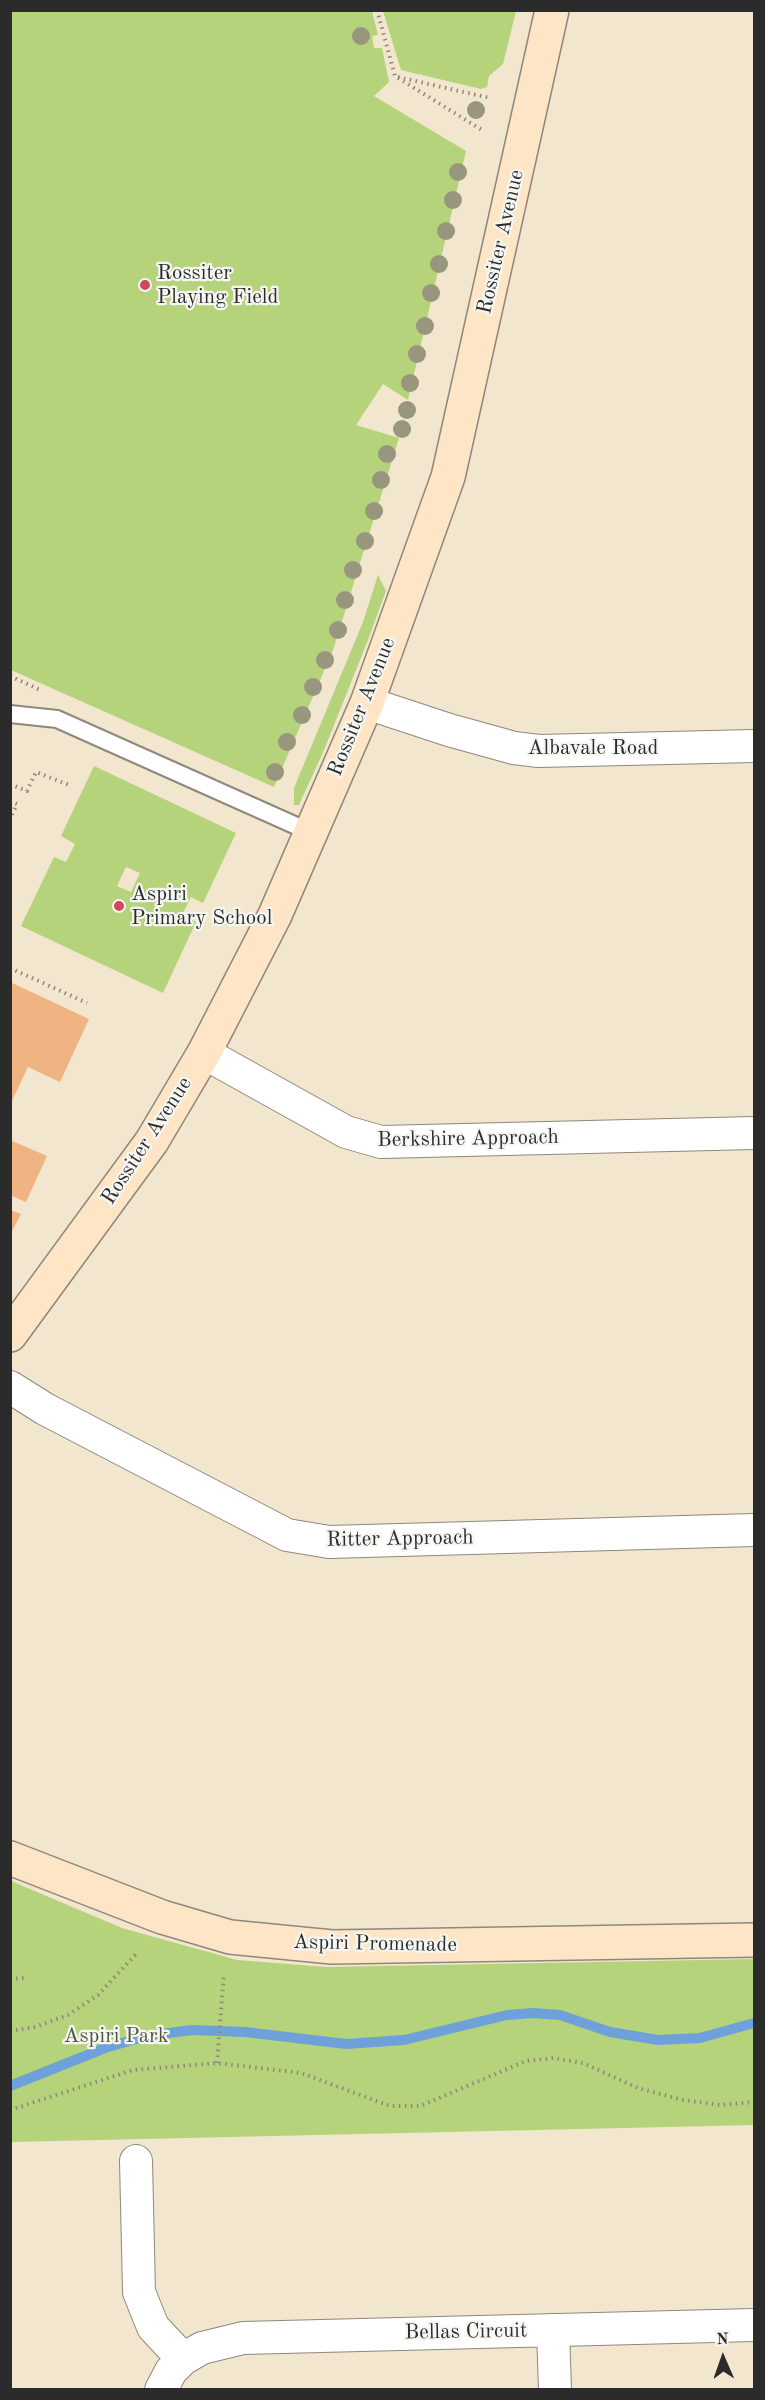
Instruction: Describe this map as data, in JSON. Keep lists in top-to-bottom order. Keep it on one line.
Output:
{"streets":{"street":["Rossiter Avenue","Albavale Road","Berkshire Approach","Ritter Approach","Aspiri Promenade","Bellas Circuit"]},"crossings":[["Rossiter Avenue","Albavale Road"],["Rossiter Avenue","Berkshire Approach"]],"parks":["Aspiri Park"],"places":["Rossiter Playing Field","Aspiri Primary School"],"north":"top"}
